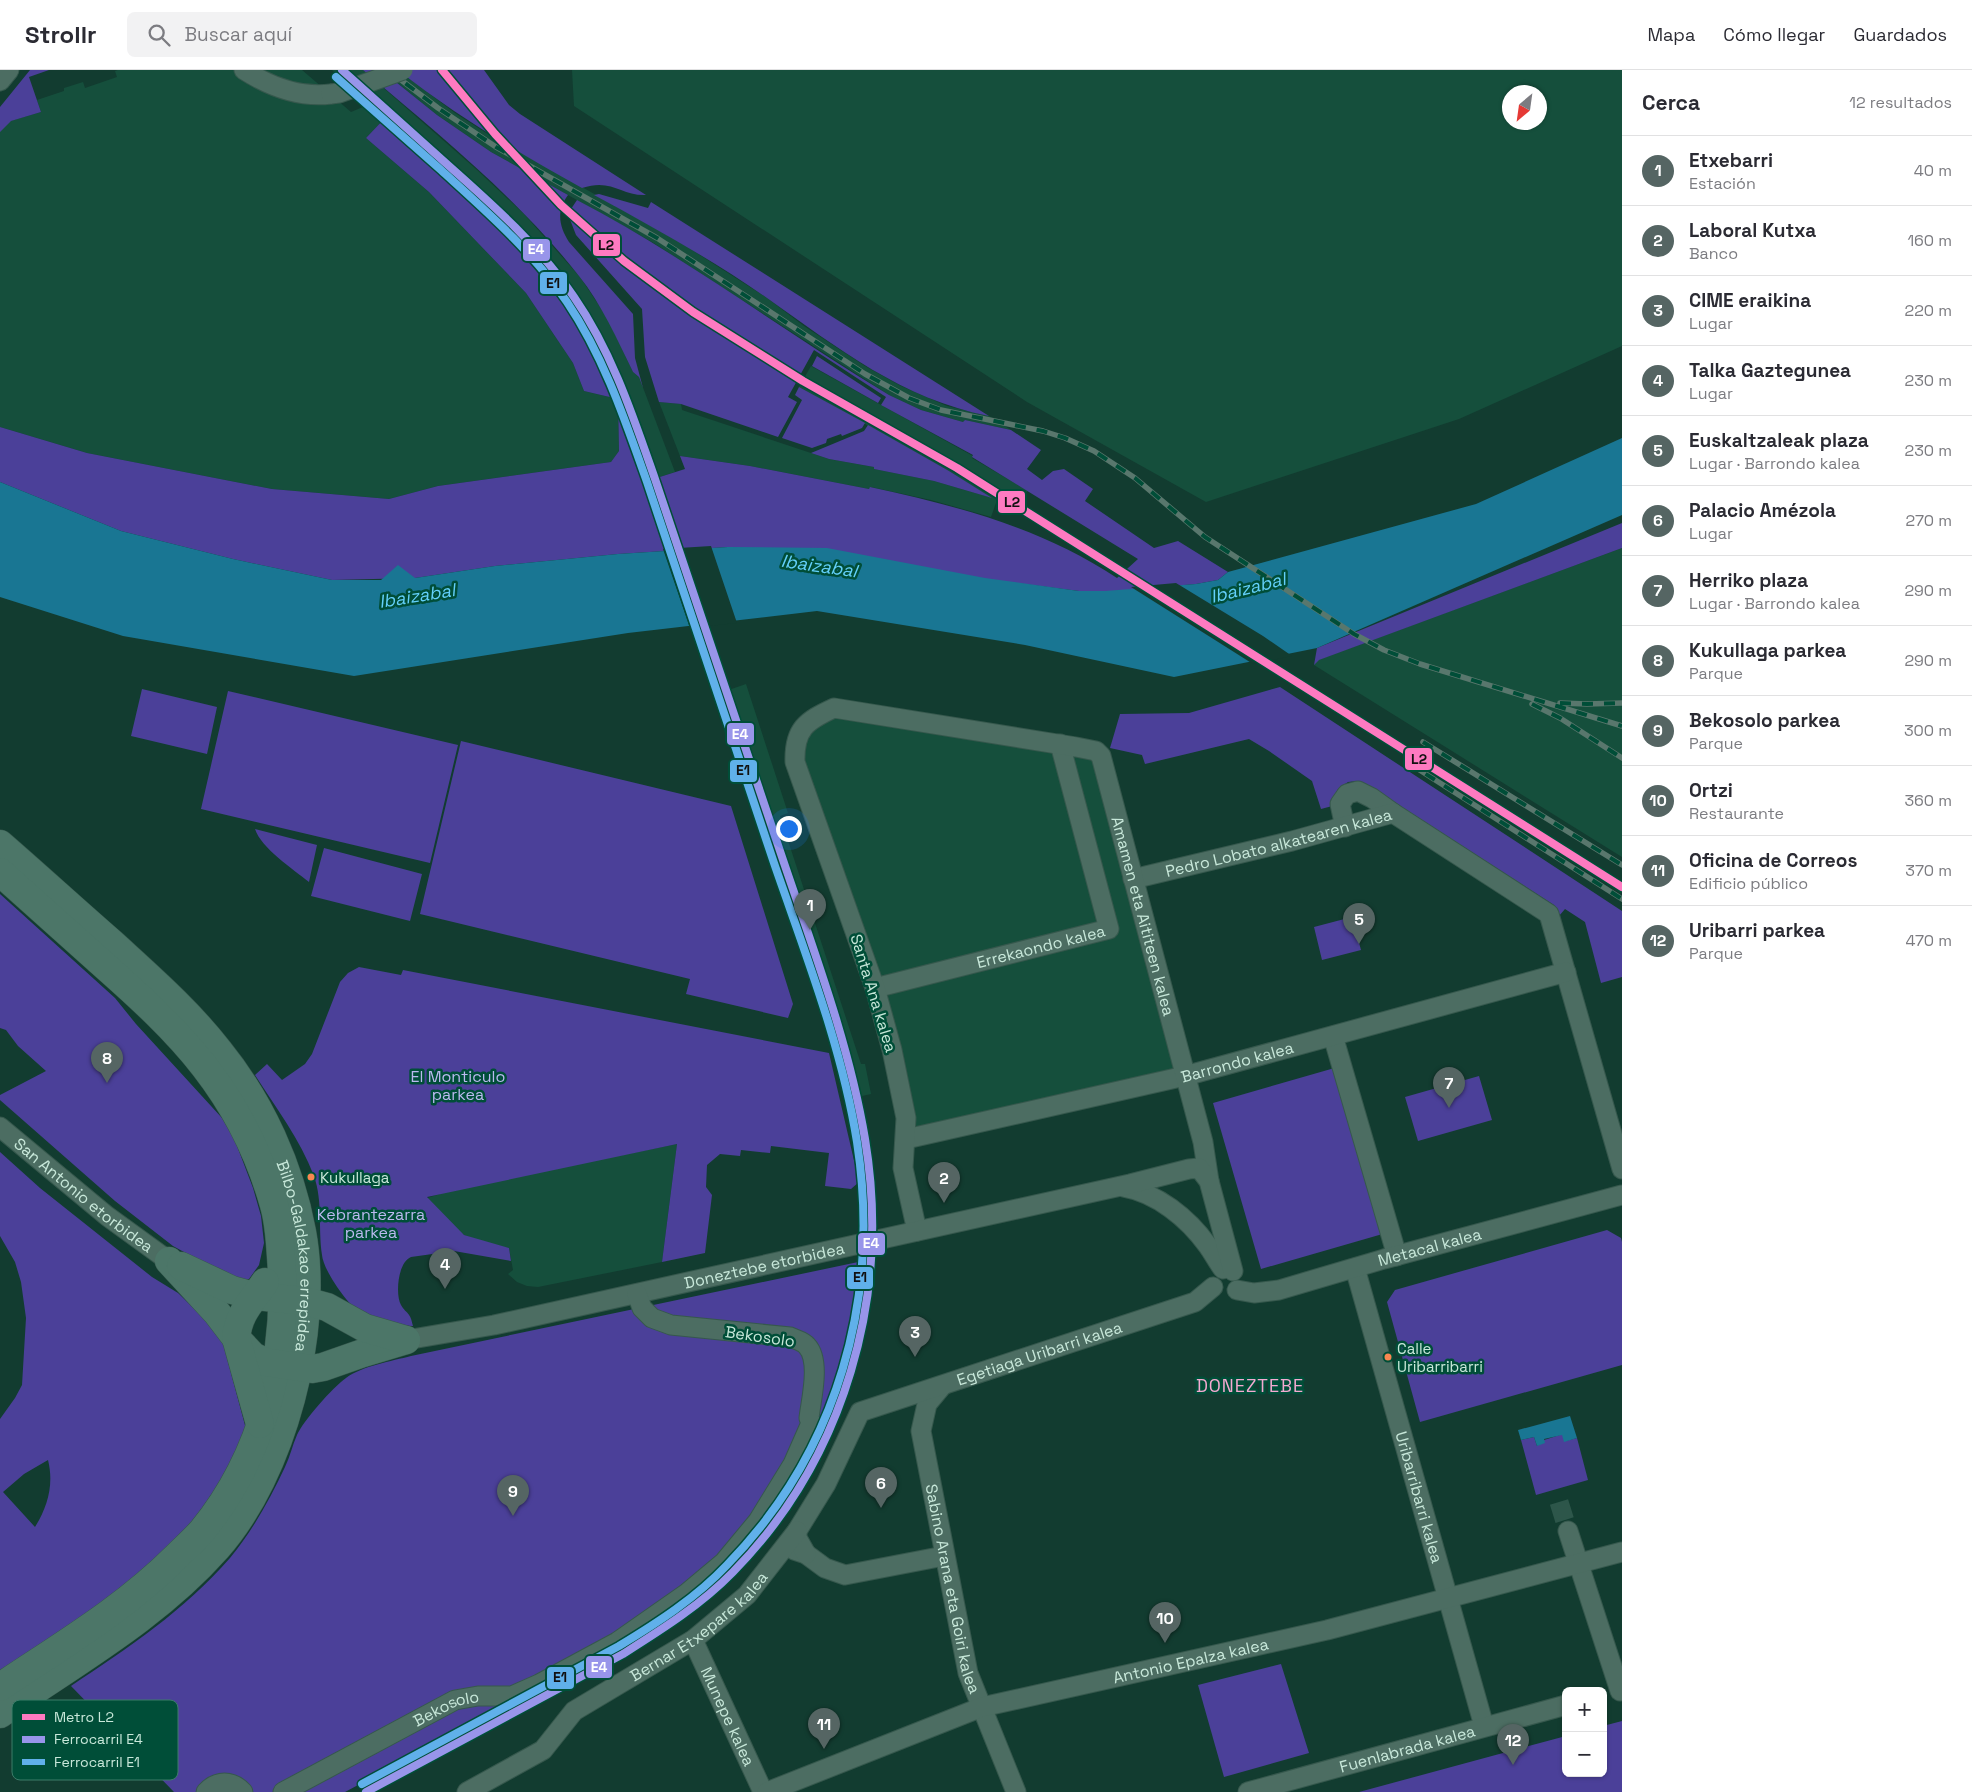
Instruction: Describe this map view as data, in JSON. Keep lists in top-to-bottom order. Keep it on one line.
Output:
{"streets":{"highway":["Bilbo-Galdakao errepidea"],"street":["Pedro Lobato alkatearen kalea","Amamen eta Aititeen kalea","Errekaondo kalea","Santa Ana kalea","Barrondo kalea","San Antonio etorbidea","Metacal kalea","Doneztebe etorbidea","Bekosolo","Egetiaga Uribarri kalea","Uribarribarri kalea","Sabino Arana eta Goiri kalea","Bernar Etxepare kalea","Antonio Epalza kalea","Munepe kalea","Fuenlabrada kalea"]},"crossings":[["Pedro Lobato alkatearen kalea","Amamen eta Aititeen kalea"],["Pedro Lobato alkatearen kalea","Barrondo kalea"],["Amamen eta Aititeen kalea","Errekaondo kalea"],["Amamen eta Aititeen kalea","Santa Ana kalea"],["Amamen eta Aititeen kalea","Barrondo kalea"],["Errekaondo kalea","Santa Ana kalea"],["Santa Ana kalea","Barrondo kalea"],["Santa Ana kalea","Doneztebe etorbidea"],["Metacal kalea","Doneztebe etorbidea"],["Metacal kalea","Egetiaga Uribarri kalea"],["Metacal kalea","Uribarribarri kalea"],["Doneztebe etorbidea","Bekosolo"],["Doneztebe etorbidea","Egetiaga Uribarri kalea"],["Egetiaga Uribarri kalea","Sabino Arana eta Goiri kalea"],["Egetiaga Uribarri kalea","Bernar Etxepare kalea"],["Uribarribarri kalea","Antonio Epalza kalea"],["Uribarribarri kalea","Fuenlabrada kalea"],["Sabino Arana eta Goiri kalea","Antonio Epalza kalea"],["Bernar Etxepare kalea","Munepe kalea"]],"districts":["DONEZTEBE"],"water":["Ibaizabal"],"parks":["El Monticulo parkea","Kebrantezarra parkea"],"places":["Kukullaga","Calle Uribarribarri"],"lines":["metro line L2","rail line E4","rail line E1"],"legend":["Metro L2","Ferrocarril E4","Ferrocarril E1"],"north":"bottom left","page":{"header":"Strollr","search":"Buscar aquí","nav":["Mapa","Cómo llegar","Guardados"],"heading":["Cerca","12 resultados"],"list":[{"mark":"1","name":"Etxebarri","note":"Estación","value":"40 m"},{"mark":"2","name":"Laboral Kutxa","note":"Banco","value":"160 m"},{"mark":"3","name":"CIME eraikina","note":"Lugar","value":"220 m"},{"mark":"4","name":"Talka Gaztegunea","note":"Lugar","value":"230 m"},{"mark":"5","name":"Euskaltzaleak plaza","note":"Lugar · Barrondo kalea","value":"230 m"},{"mark":"6","name":"Palacio Amézola","note":"Lugar","value":"270 m"},{"mark":"7","name":"Herriko plaza","note":"Lugar · Barrondo kalea","value":"290 m"},{"mark":"8","name":"Kukullaga parkea","note":"Parque","value":"290 m"},{"mark":"9","name":"Bekosolo parkea","note":"Parque","value":"300 m"},{"mark":"10","name":"Ortzi","note":"Restaurante","value":"360 m"},{"mark":"11","name":"Oficina de Correos","note":"Edificio público","value":"370 m"},{"mark":"12","name":"Uribarri parkea","note":"Parque","value":"470 m"}],"pins":["1","5","8","7","2","4","3","6","9","10","11","12"],"map_buttons":["+","−"]}}
